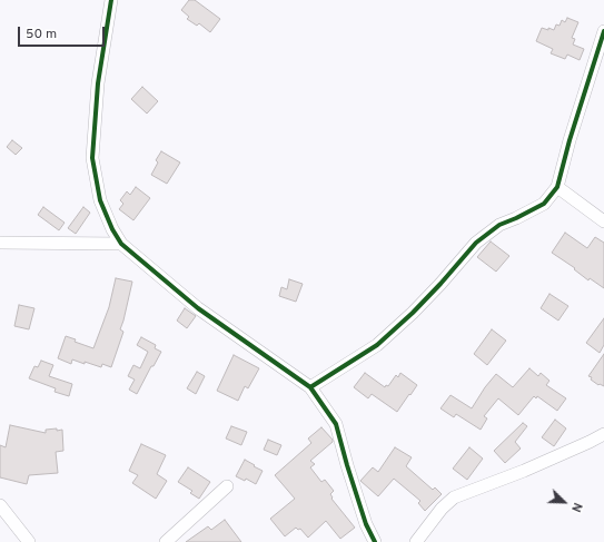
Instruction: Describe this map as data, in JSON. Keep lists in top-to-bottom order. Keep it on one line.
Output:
{"scale_bar":"50 m","north":"bottom right"}
